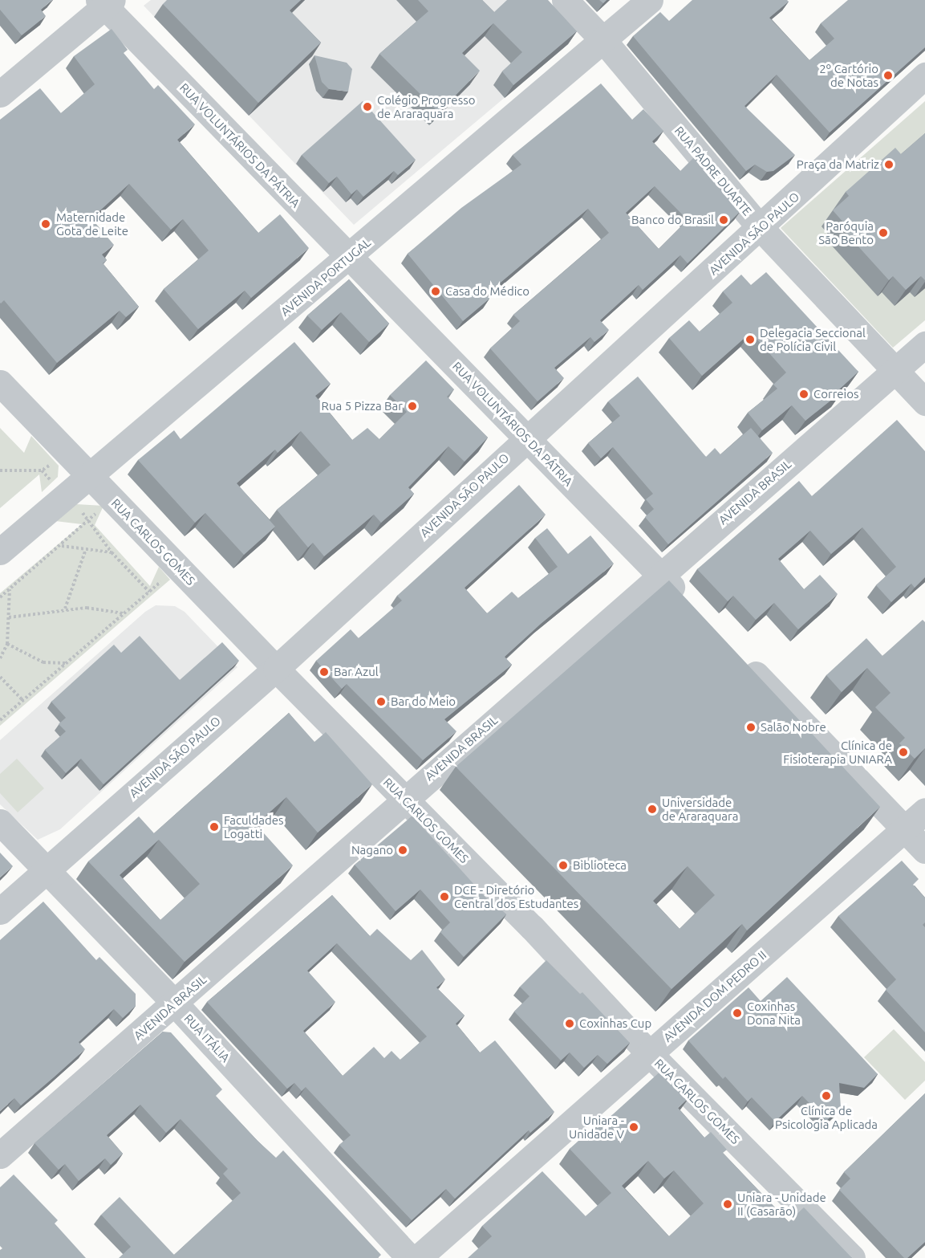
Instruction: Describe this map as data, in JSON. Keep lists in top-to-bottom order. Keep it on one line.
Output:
{"streets":{"street":["RUA VOLUNTÁRIOS DA PÁTRIA","RUA PADRE DUARTE","AVENIDA SÃO PAULO","AVENIDA PORTUGAL","AVENIDA BRASIL","RUA CARLOS GOMES","AVENIDA DOM PEDRO II","RUA ITÁLIA"]},"crossings":[["RUA VOLUNTÁRIOS DA PÁTRIA","AVENIDA SÃO PAULO"],["RUA VOLUNTÁRIOS DA PÁTRIA","AVENIDA PORTUGAL"],["RUA VOLUNTÁRIOS DA PÁTRIA","AVENIDA BRASIL"],["RUA PADRE DUARTE","AVENIDA SÃO PAULO"],["RUA PADRE DUARTE","AVENIDA PORTUGAL"],["RUA PADRE DUARTE","AVENIDA BRASIL"],["AVENIDA SÃO PAULO","RUA CARLOS GOMES"],["AVENIDA SÃO PAULO","RUA ITÁLIA"],["AVENIDA PORTUGAL","RUA CARLOS GOMES"],["AVENIDA BRASIL","RUA CARLOS GOMES"],["AVENIDA BRASIL","RUA ITÁLIA"],["RUA CARLOS GOMES","AVENIDA DOM PEDRO II"]],"places":["2º Cartório de Notas","Colégio Progresso de Araraquara","Praça da Matriz","Banco do Brasil","Maternidade Gota de Leite","Paróquia São Bento","Casa do Médico","Delegacia Seccional de Polícia Civil","Correios","Rua 5 Pizza Bar","Bar Azul","Bar do Meio","Salão Nobre","Clínica de Fisioterapia UNIARA","Universidade de Araraquara","Faculdades Logatti","Nagano","Biblioteca","DCE - Diretório Central dos Estudantes","Coxinhas Dona Nita","Coxinhas Cup","Clínica de Psicologia Aplicada","Uniara - Unidade V","Uniara - Unidade II (Casarão)"]}
